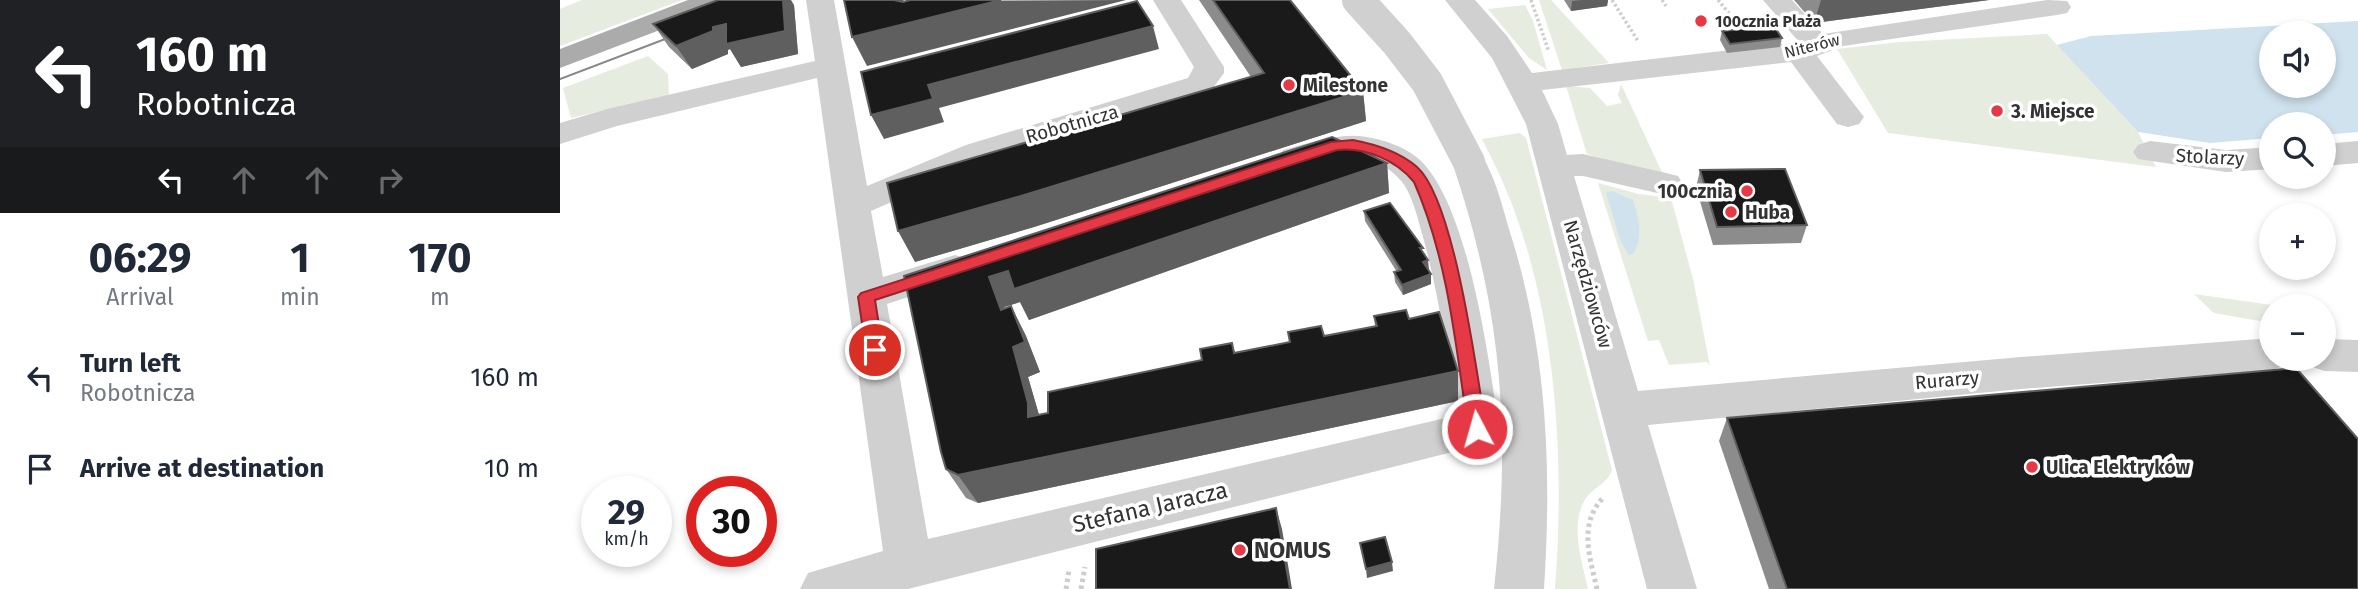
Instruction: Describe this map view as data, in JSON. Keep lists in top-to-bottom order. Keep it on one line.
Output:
{"streets":{"street":["Niterów","Robotnicza","Stolarzy","Narzędziowców","Rurarzy","Stefana Jaracza"]},"crossings":[["Niterów","Narzędziowców"],["Narzędziowców","Rurarzy"]],"places":["100cznia Plaża","Milestone","3. Miejsce","100cznia","Huba","Ulica Elektryków","NOMUS"],"page":{"turn":["160 m","Robotnicza"],"map_buttons":["+","−"],"eta":["06:29","Arrival","1","min","170","m"],"list":[{"name":"Turn left","note":"Robotnicza","value":"160 m"},{"name":"Arrive at destination","value":"10 m"}],"speed":"29 km/h","limit":"30"}}
